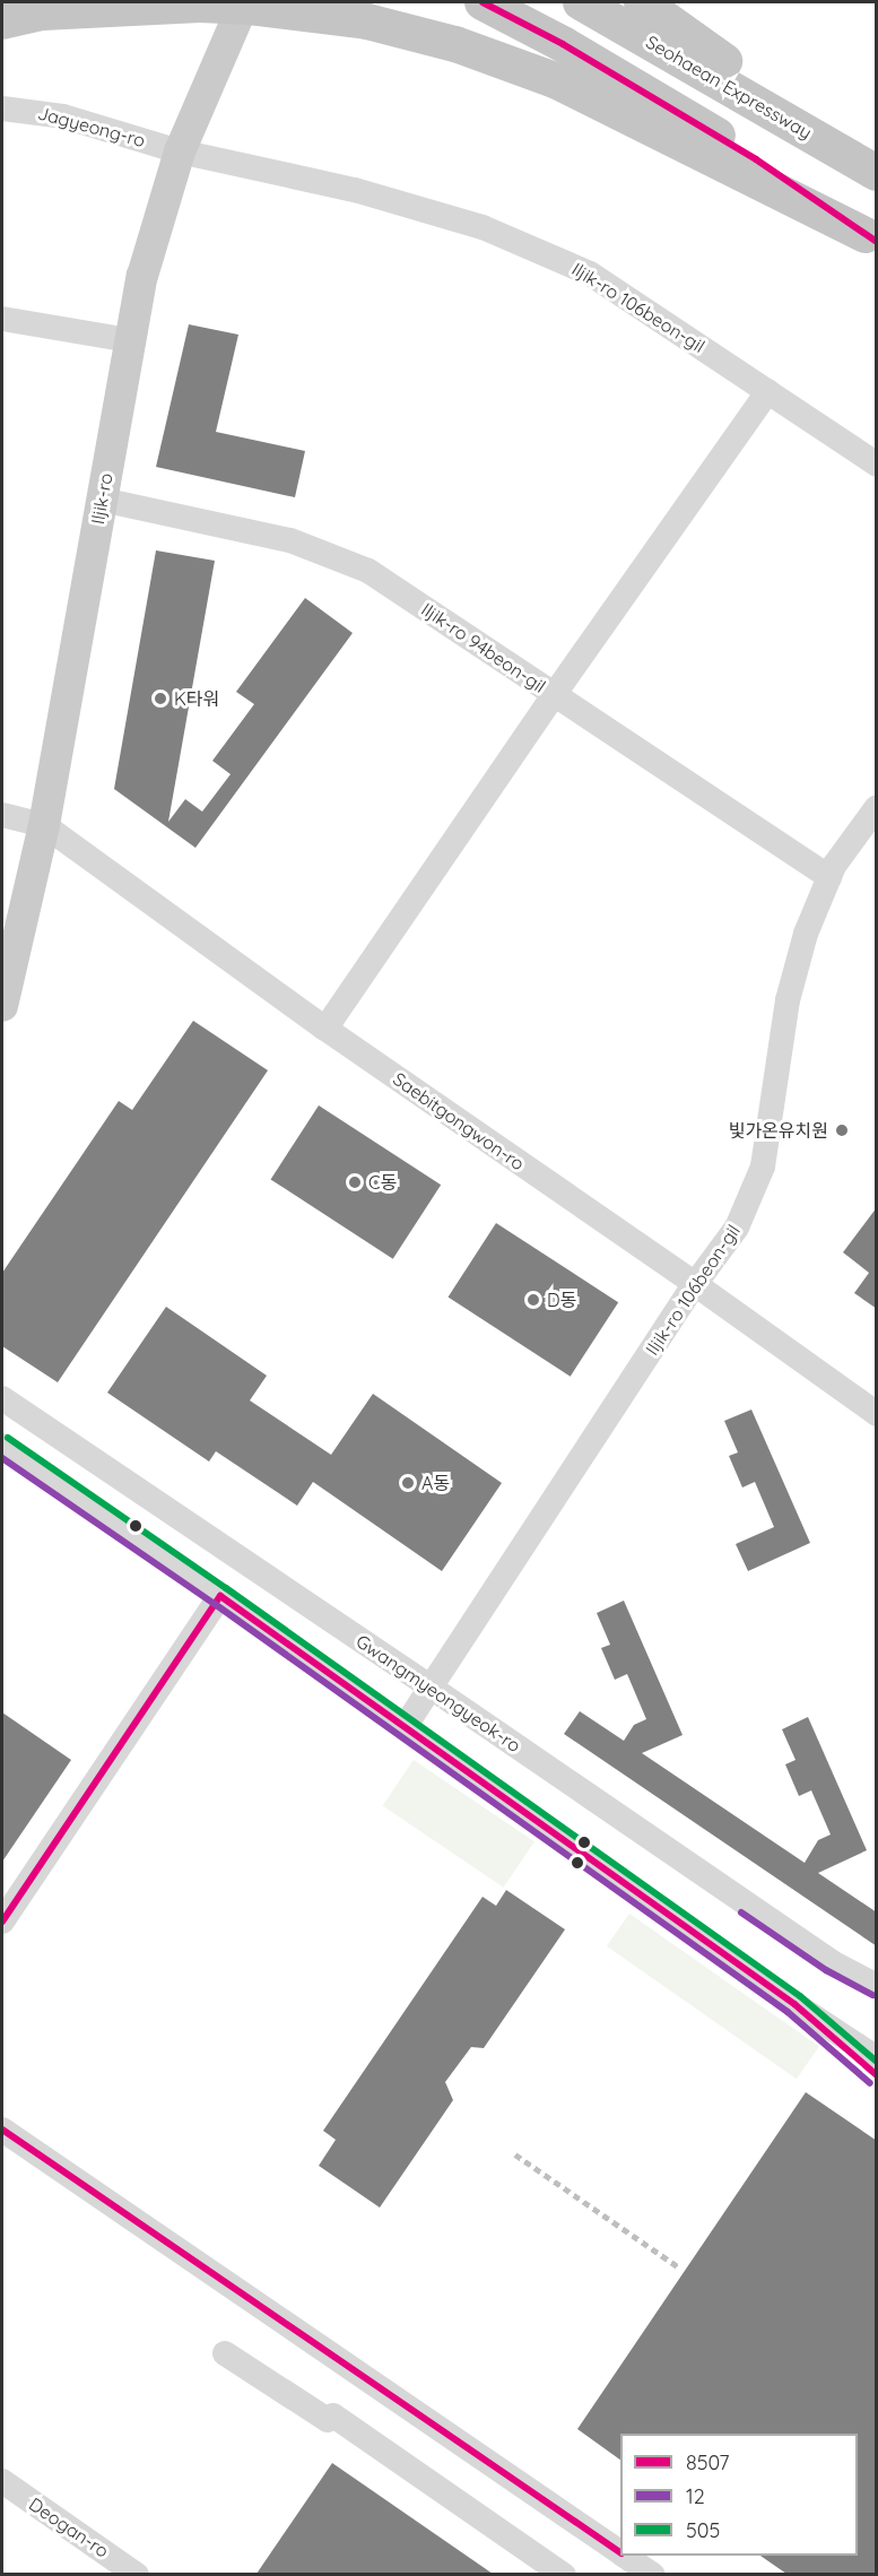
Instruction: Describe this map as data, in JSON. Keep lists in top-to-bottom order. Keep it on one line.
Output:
{"streets":{"highway":["Seohaean Expressway"],"main road":["Iljik-ro"],"street":["Jagyeong-ro","Iljik-ro 106beon-gil","Iljik-ro 94beon-gil","Saebitgongwon-ro","Gwangmyeongyeok-ro","Deogan-ro"]},"crossings":[["Jagyeong-ro","Iljik-ro 106beon-gil"],["Jagyeong-ro","Iljik-ro"],["Iljik-ro 106beon-gil","Iljik-ro"],["Iljik-ro 106beon-gil","Iljik-ro 94beon-gil"],["Iljik-ro 106beon-gil","Saebitgongwon-ro"],["Iljik-ro 106beon-gil","Gwangmyeongyeok-ro"],["Iljik-ro","Iljik-ro 94beon-gil"],["Iljik-ro","Saebitgongwon-ro"]],"places":["K타워","빛가온유치원","C동","D동","A동"],"lines":["transit line 8507","transit line 505","transit line 12"],"legend":["8507","12","505"]}
